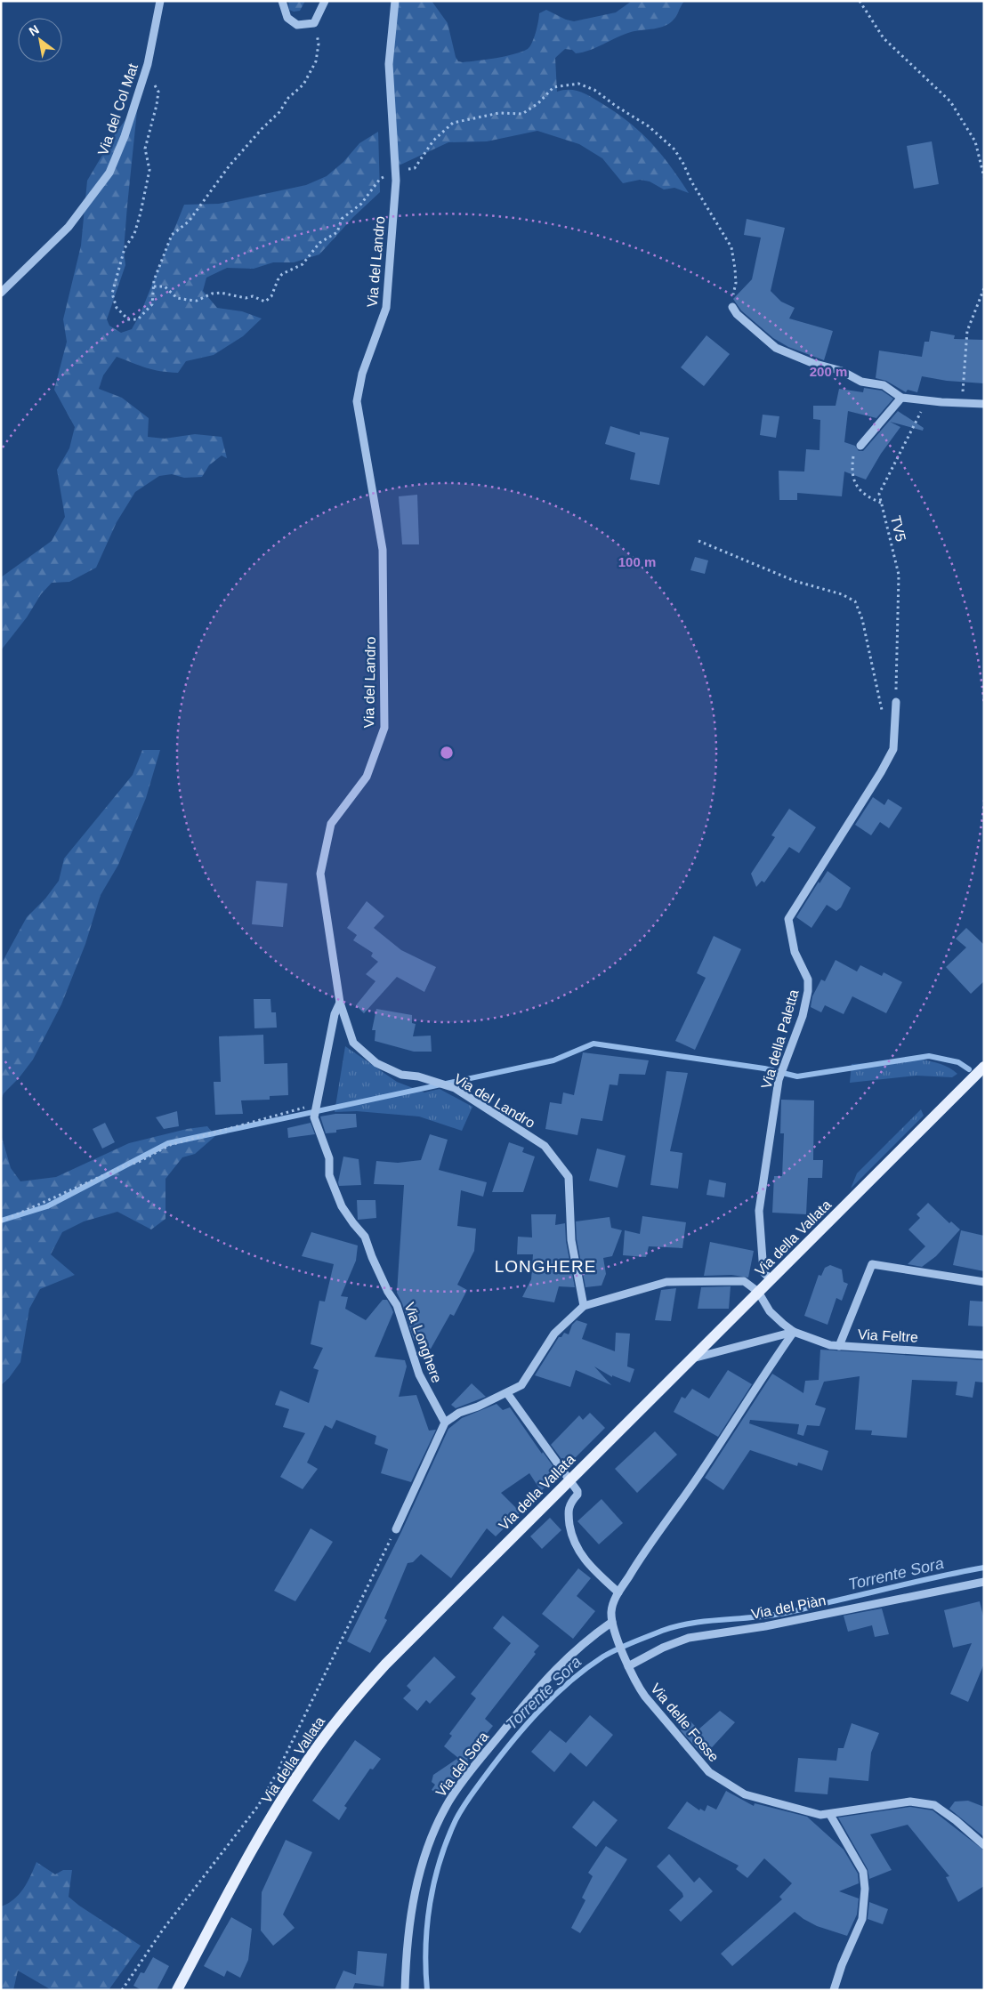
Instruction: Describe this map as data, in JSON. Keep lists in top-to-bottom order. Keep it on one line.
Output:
{"streets":{"main road":["Via della Vallata"],"street":["Via del Col Mat","Via del Landro","Via della Paletta","Via Feltre","Via Longhere","Via del Piàn","Via delle Fosse","Via del Sora"],"path":["TV5"]},"crossings":[["Via del Landro","Via Longhere"],["TV5","Via della Paletta"],["Via della Paletta","Via della Vallata"],["Via della Vallata","Via Feltre"],["Via del Piàn","Via delle Fosse"],["Via delle Fosse","Via del Sora"]],"districts":["LONGHERE"],"water":["Torrente Sora"],"north":"top left","rings":["200 m","100 m"]}
